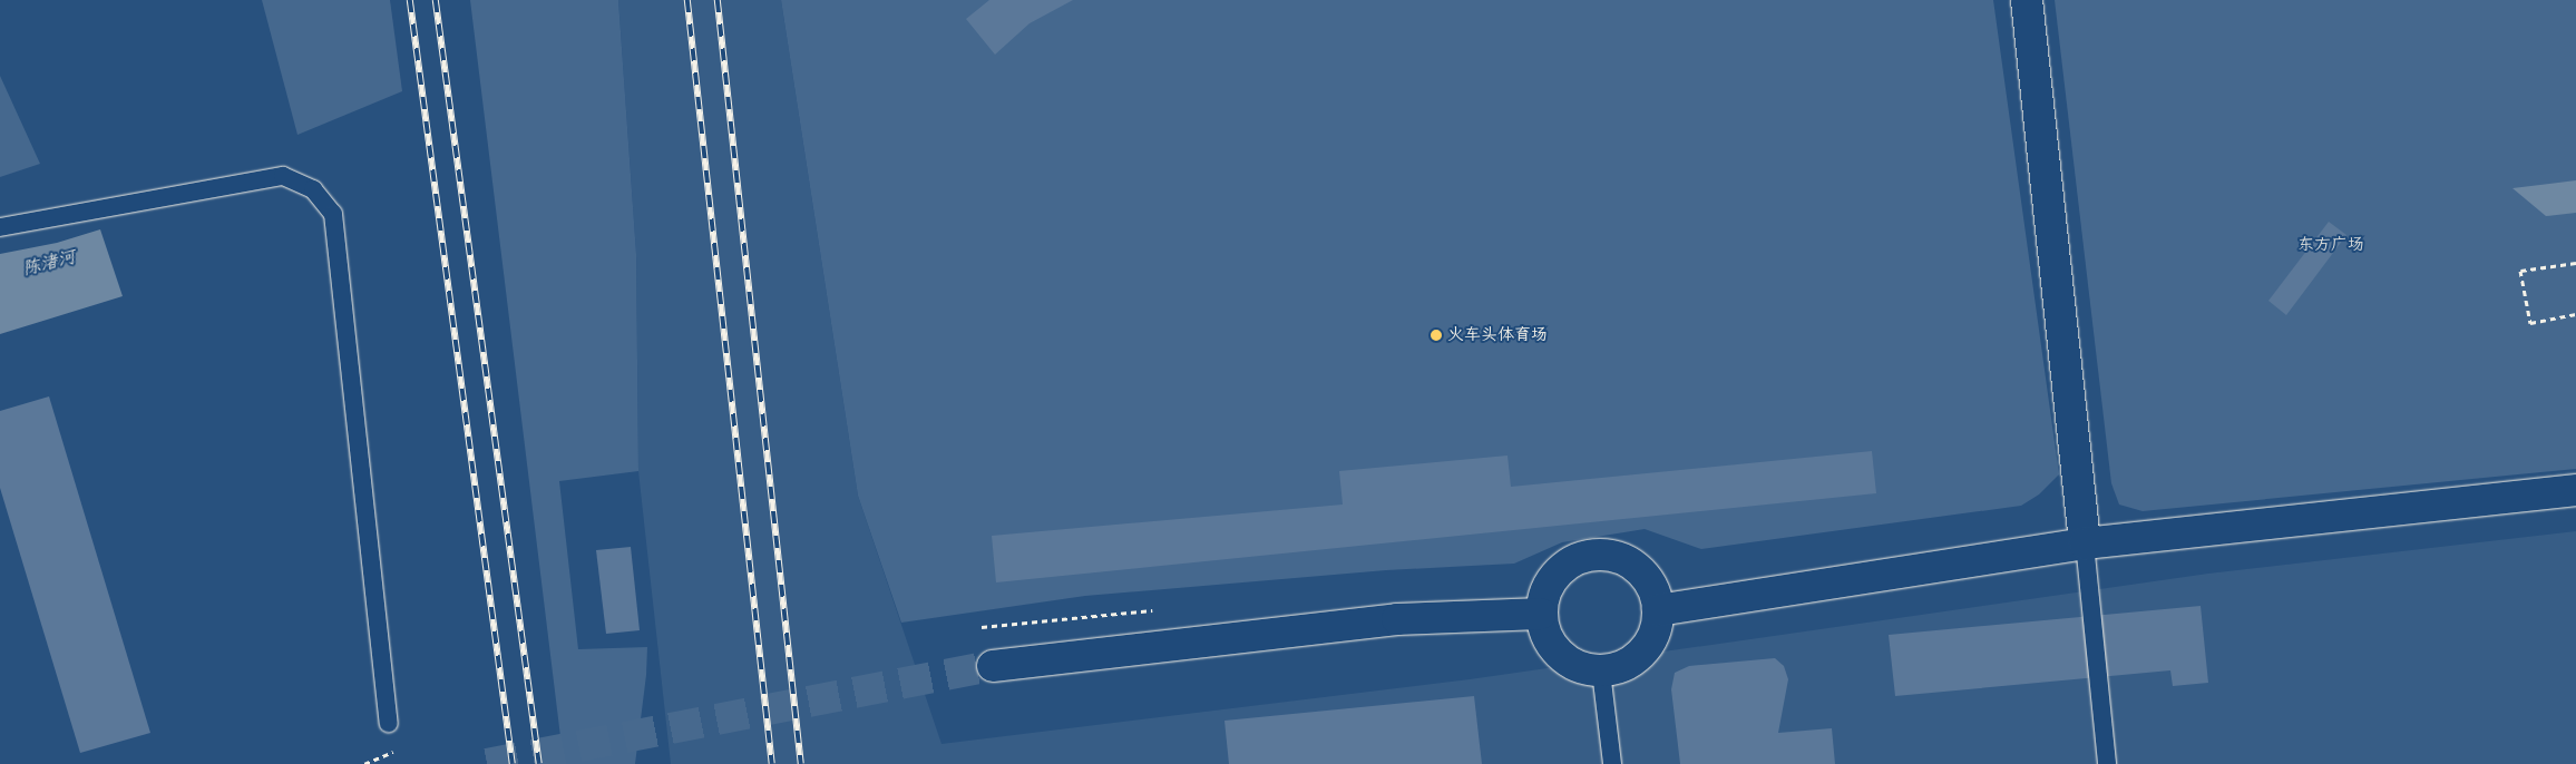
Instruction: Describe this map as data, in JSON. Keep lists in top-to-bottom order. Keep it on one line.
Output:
{"water":["陈渚河"],"parks":["东方广场"],"places":["火车头体育场"]}
